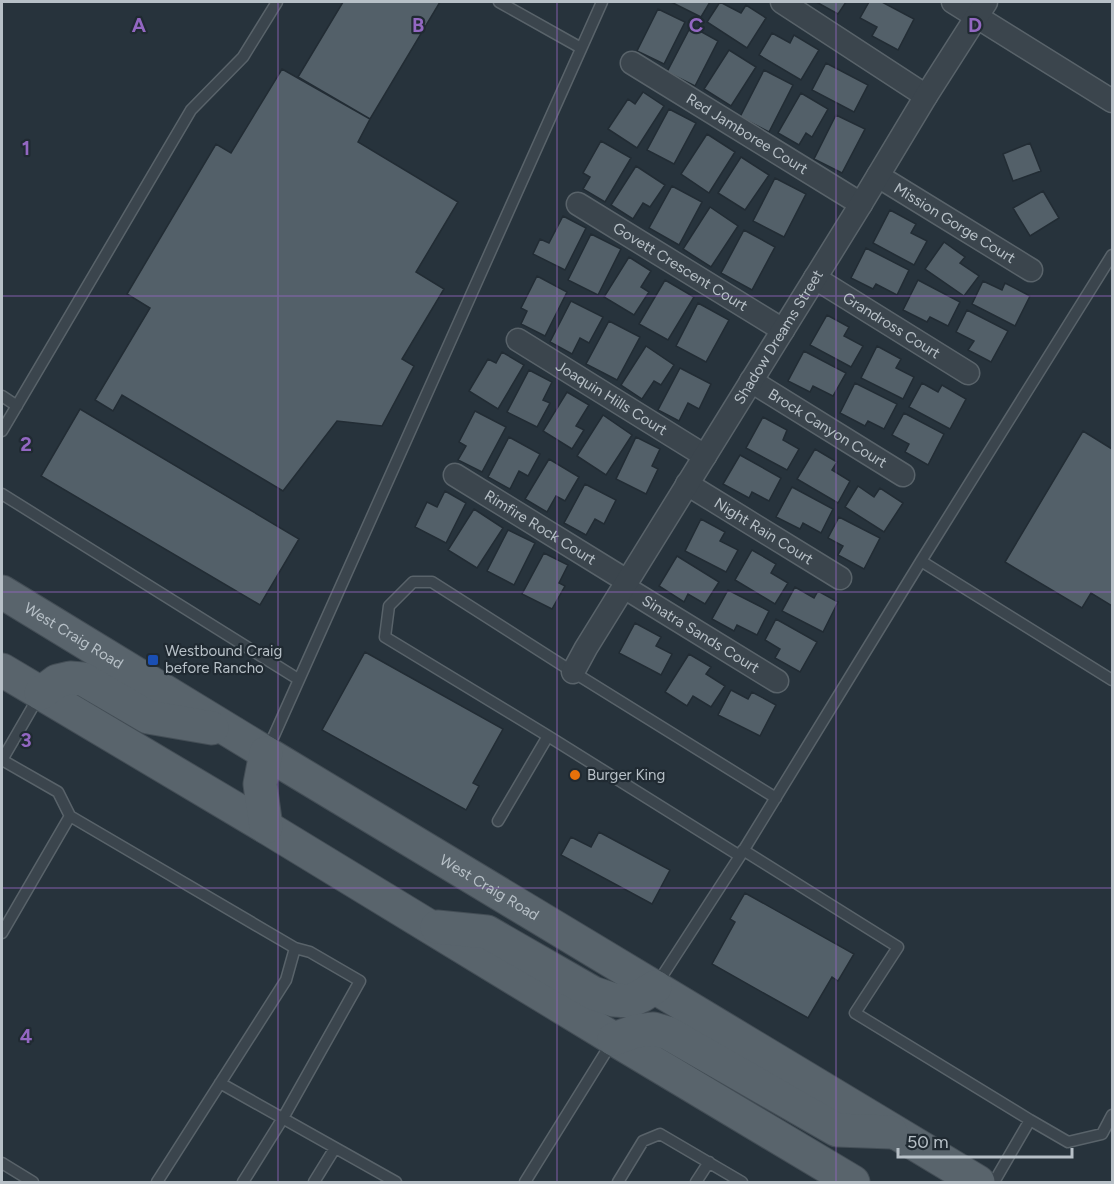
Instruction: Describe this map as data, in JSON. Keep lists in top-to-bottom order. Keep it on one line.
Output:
{"streets":{"main road":["West Craig Road"],"street":["Red Jamboree Court","Mission Gorge Court","Govett Crescent Court","Grandross Court","Shadow Dreams Street","Joaquin Hills Court","Brock Canyon Court","Rimfire Rock Court","Night Rain Court","Sinatra Sands Court"]},"crossings":[["Red Jamboree Court","Shadow Dreams Street"],["Mission Gorge Court","Shadow Dreams Street"],["Govett Crescent Court","Shadow Dreams Street"],["Grandross Court","Shadow Dreams Street"],["Shadow Dreams Street","Joaquin Hills Court"],["Shadow Dreams Street","Brock Canyon Court"],["Shadow Dreams Street","Rimfire Rock Court"],["Shadow Dreams Street","Night Rain Court"],["Shadow Dreams Street","Sinatra Sands Court"],["Rimfire Rock Court","Sinatra Sands Court"]],"places":{"transit":["Westbound Craig before Rancho"],"other":["Burger King"]},"scale_bar":"50 m","grid":{"columns":["A","B","C","D"],"rows":["1","2","3","4"]}}
